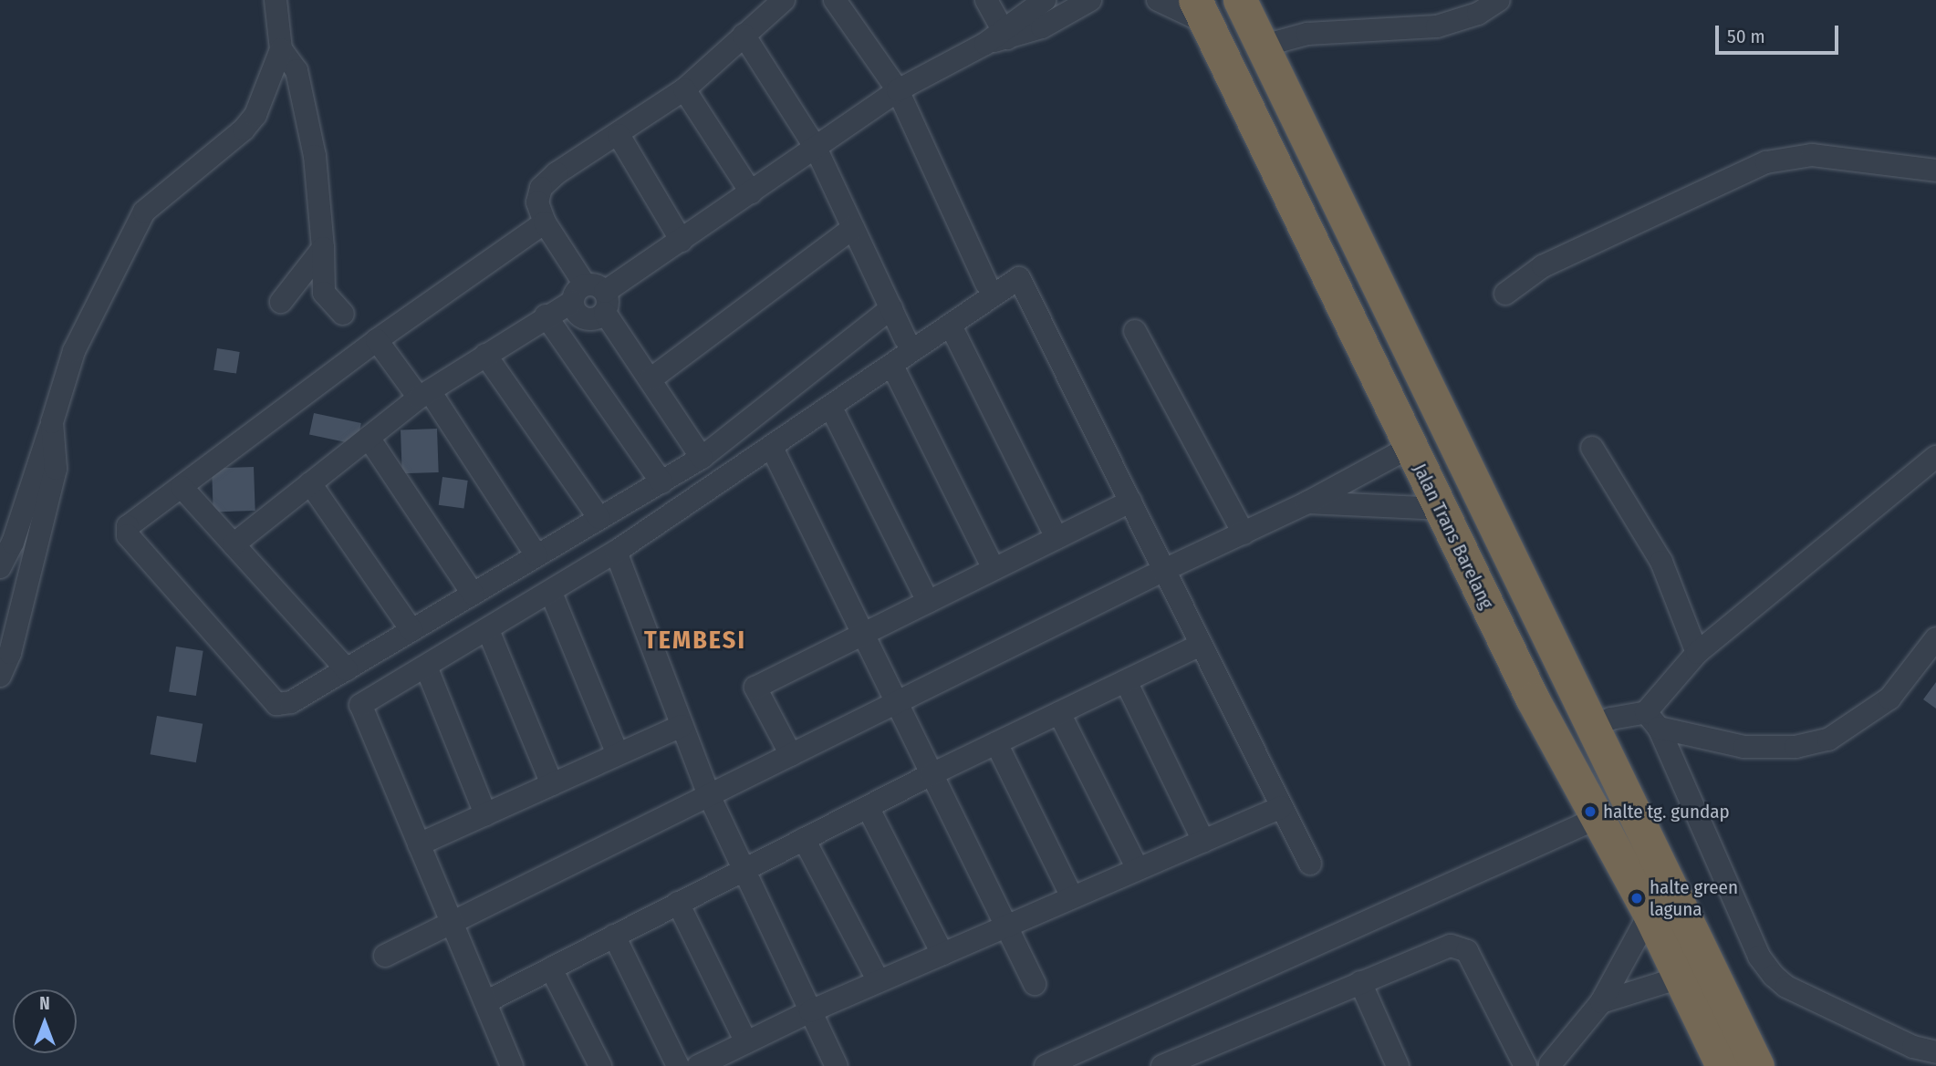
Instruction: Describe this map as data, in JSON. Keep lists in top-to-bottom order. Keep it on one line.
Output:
{"streets":{"highway":["Jalan Trans Barelang"]},"districts":["TEMBESI"],"places":["halte tg. gundap","halte green laguna"],"scale_bar":"50 m","north":"top"}
